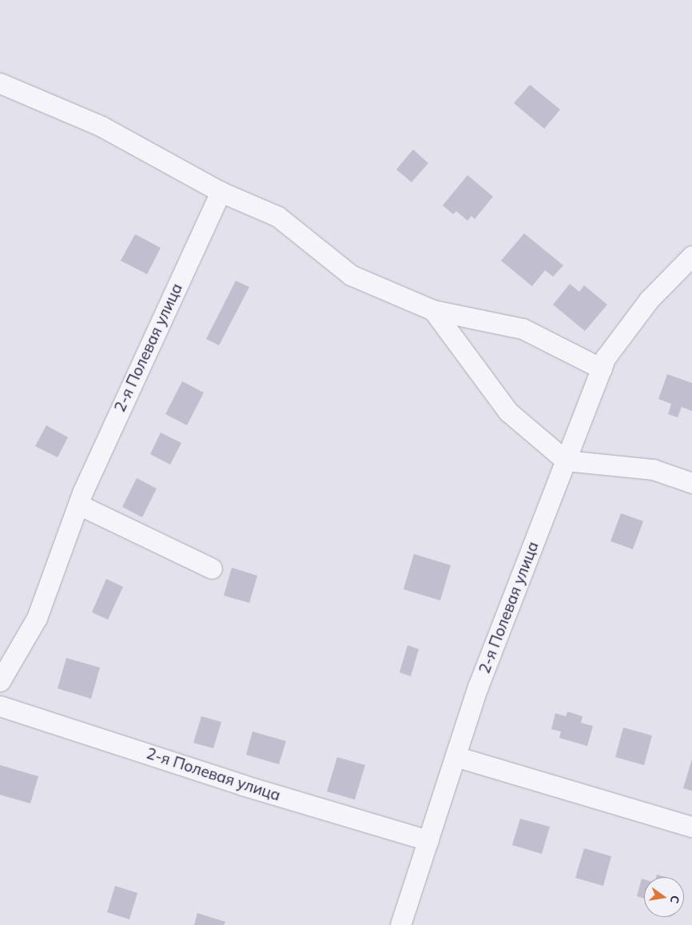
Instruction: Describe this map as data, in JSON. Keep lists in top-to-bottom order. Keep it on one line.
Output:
{"streets":{"street":["2-я Полевая улица"]},"north":"right"}
